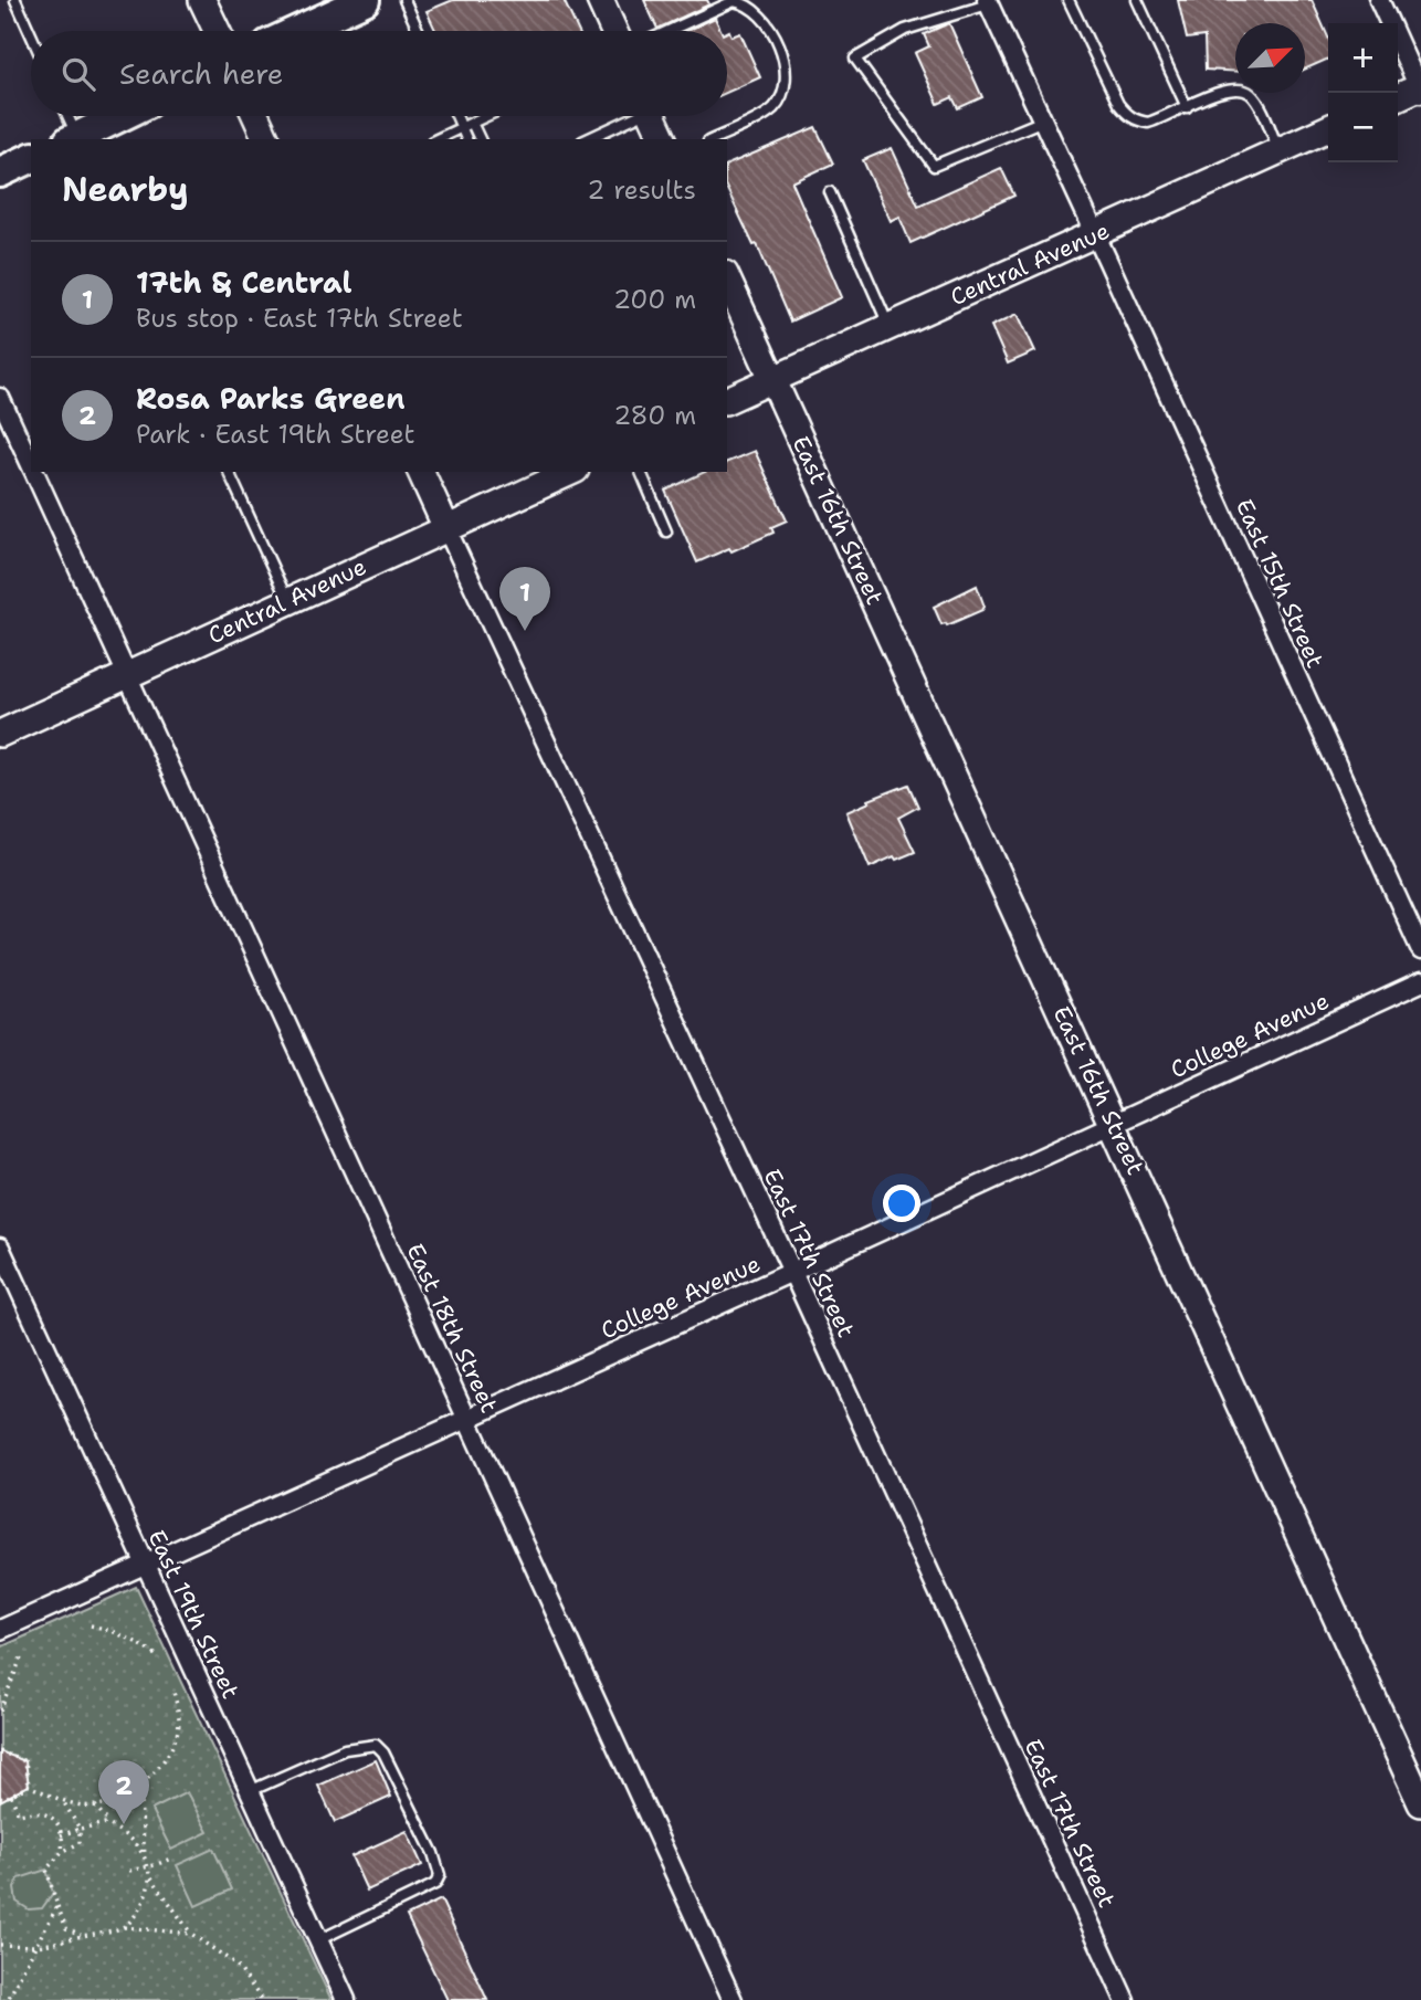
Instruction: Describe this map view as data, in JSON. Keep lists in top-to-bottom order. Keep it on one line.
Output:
{"streets":{"main road":["Central Avenue","East 16th Street"],"street":["East 15th Street","College Avenue","East 17th Street","East 18th Street","East 19th Street"]},"crossings":[["Central Avenue","East 16th Street"],["Central Avenue","East 15th Street"],["Central Avenue","East 17th Street"],["Central Avenue","East 18th Street"],["East 16th Street","College Avenue"],["College Avenue","East 17th Street"],["College Avenue","East 18th Street"],["College Avenue","East 19th Street"]],"north":"top right","page":{"map_buttons":["+","−"],"search":"Search here","heading":["Nearby","2 results"],"list":[{"mark":"1","name":"17th & Central","note":"Bus stop · East 17th Street","value":"200 m"},{"mark":"2","name":"Rosa Parks Green","note":"Park · East 19th Street","value":"280 m"}],"pins":["1","2"]}}
